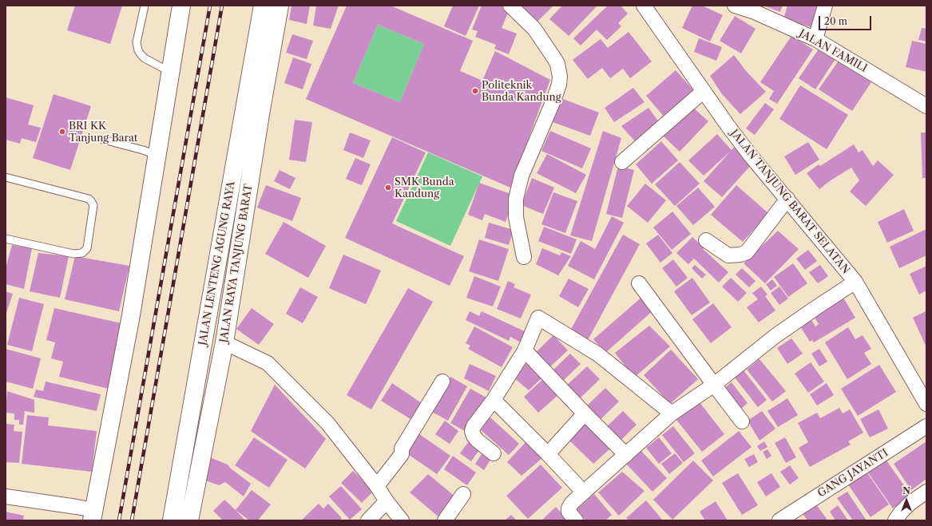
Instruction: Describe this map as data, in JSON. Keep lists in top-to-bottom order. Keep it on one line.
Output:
{"streets":{"main road":["JALAN LENTENG AGUNG RAYA","JALAN RAYA TANJUNG BARAT"],"street":["JALAN FAMILI","JALAN TANJUNG BARAT SELATAN","GANG JAYANTI"]},"places":["Politeknik Bunda Kandung","BRI KK Tanjung Barat","SMK Bunda Kandung"],"scale_bar":"20 m","north":"top"}
